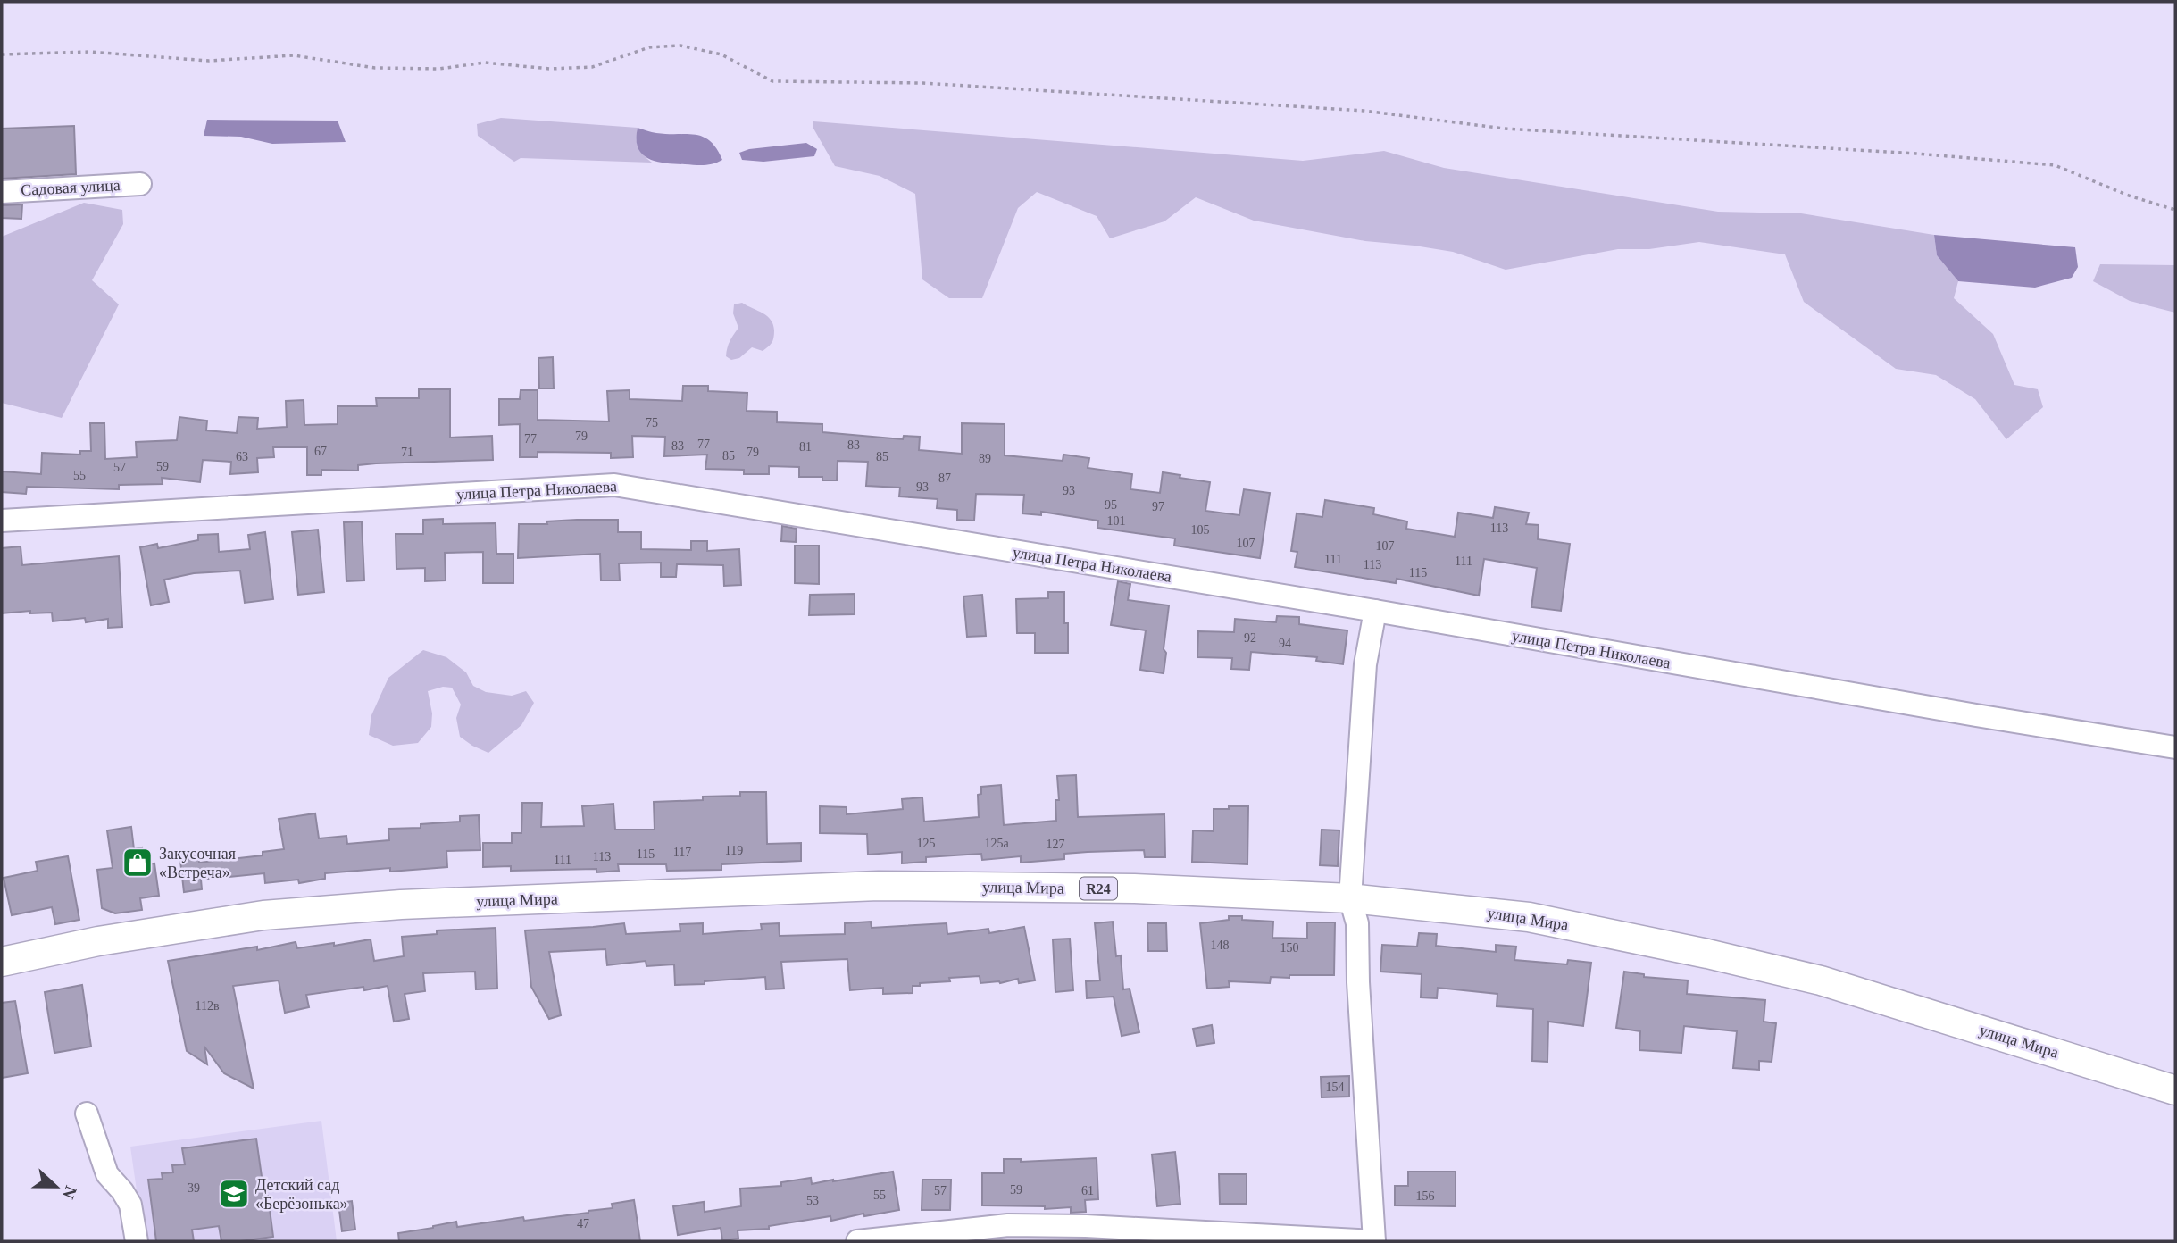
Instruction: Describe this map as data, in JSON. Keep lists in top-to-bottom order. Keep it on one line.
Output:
{"streets":{"main road":["улица Мира","R24"],"street":["Садовая улица","улица Петра Николаева"]},"places":{"shop":["Закусочная «Встреча»"],"school or university":["Детский сад «Берёзонька»"]},"house_numbers":["75","79","77","77","83","83","81","67","71","79","85","63","85","89","59","57","55","87","93","93","95","97","101","113","105","107","107","111","111","113","115","92","94","125","125а","127","119","117","115","113","111","148","150","112в","154","39","59","57","61","55","156","53","47"],"north":"right"}
